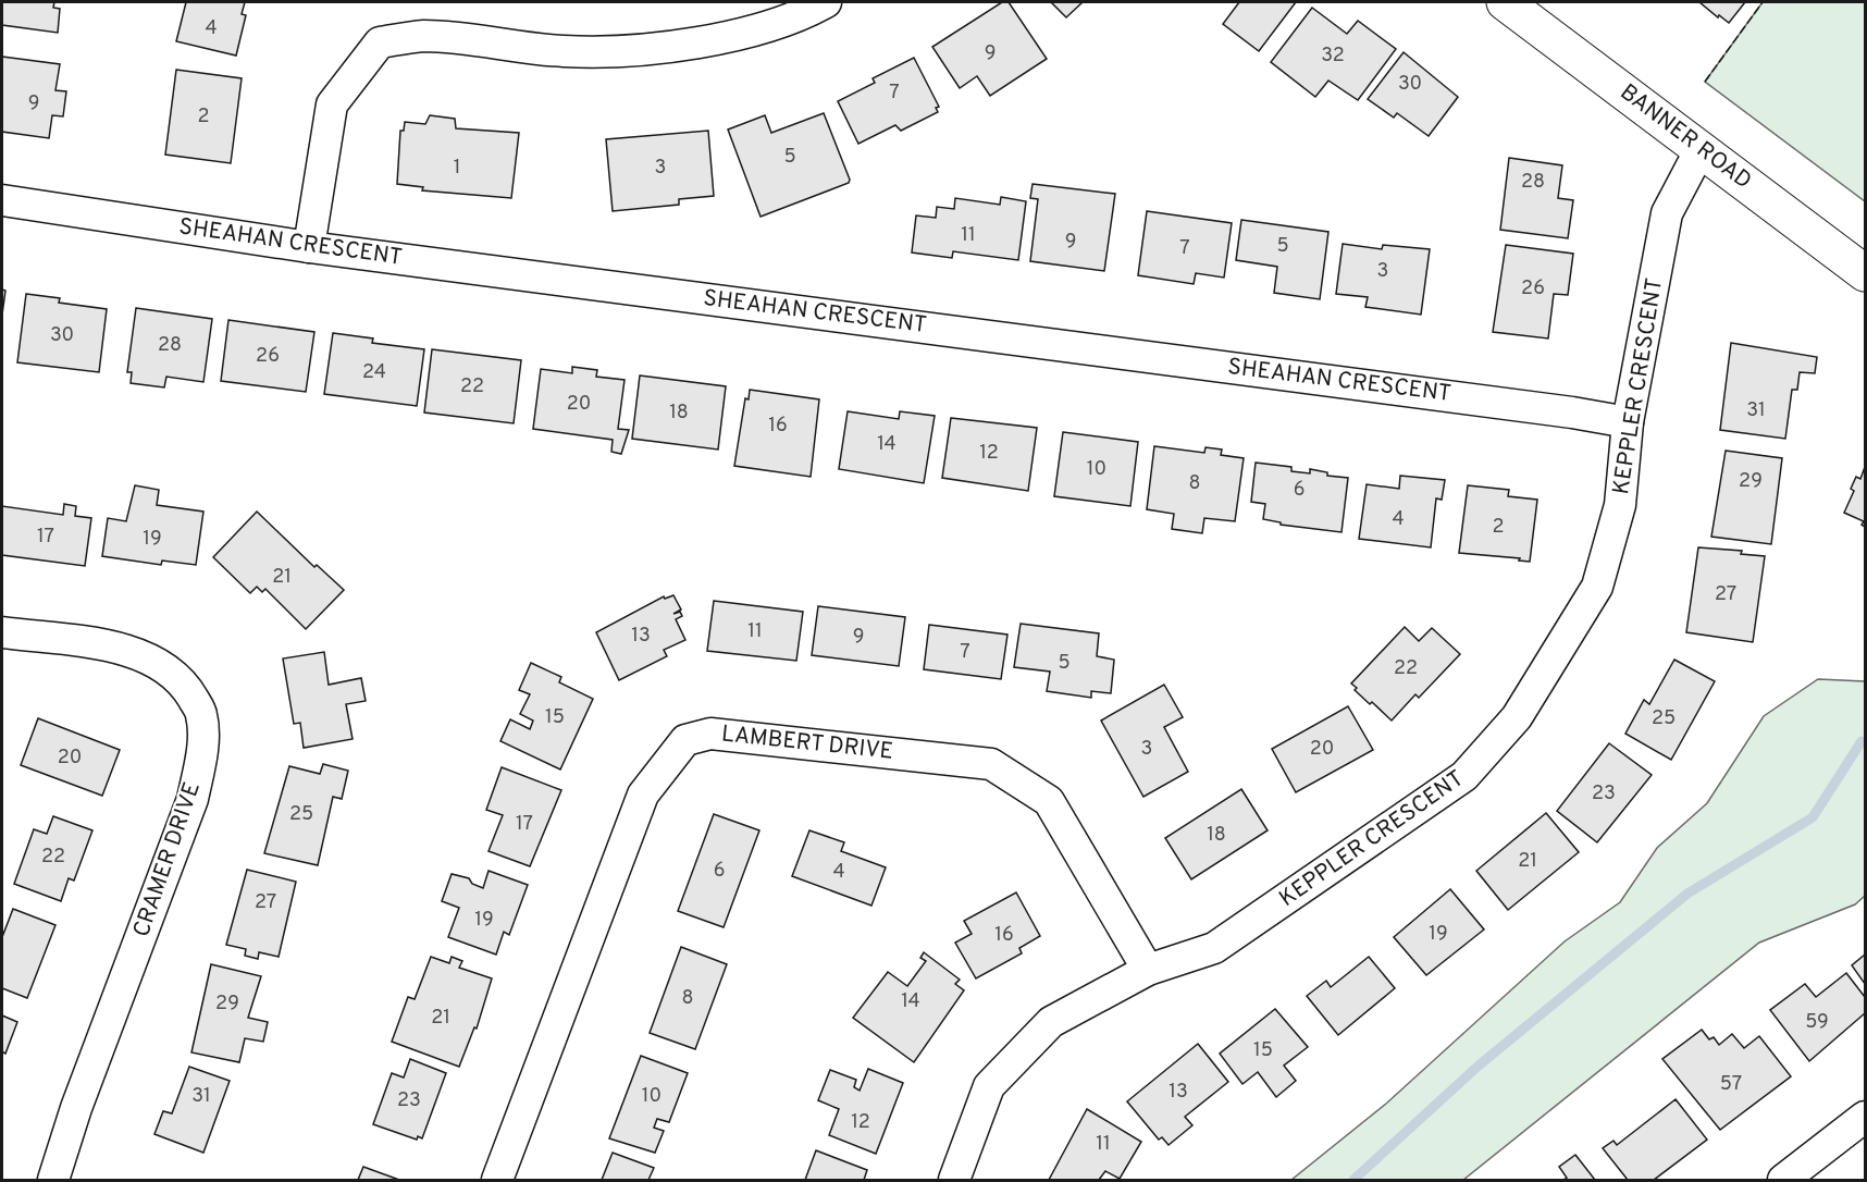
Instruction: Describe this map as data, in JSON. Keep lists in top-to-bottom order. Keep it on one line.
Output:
{"streets":{"street":["BANNER ROAD","SHEAHAN CRESCENT","KEPPLER CRESCENT","LAMBERT DRIVE","CRAMER DRIVE"]},"crossings":[["BANNER ROAD","KEPPLER CRESCENT"],["SHEAHAN CRESCENT","KEPPLER CRESCENT"],["KEPPLER CRESCENT","LAMBERT DRIVE"]],"house_numbers":["4","9","32","30","7","9","2","5","1","3","28","11","9","5","7","3","26","30","28","26","24","22","20","31","18","16","14","12","10","29","8","6","4","2","17","19","21","27","11","13","9","7","5","22","15","25","3","20","20","23","25","17","18","22","21","6","4","27","19","19","16","8","14","29","21","59","15","57","13","31","10","23","12","11"]}
